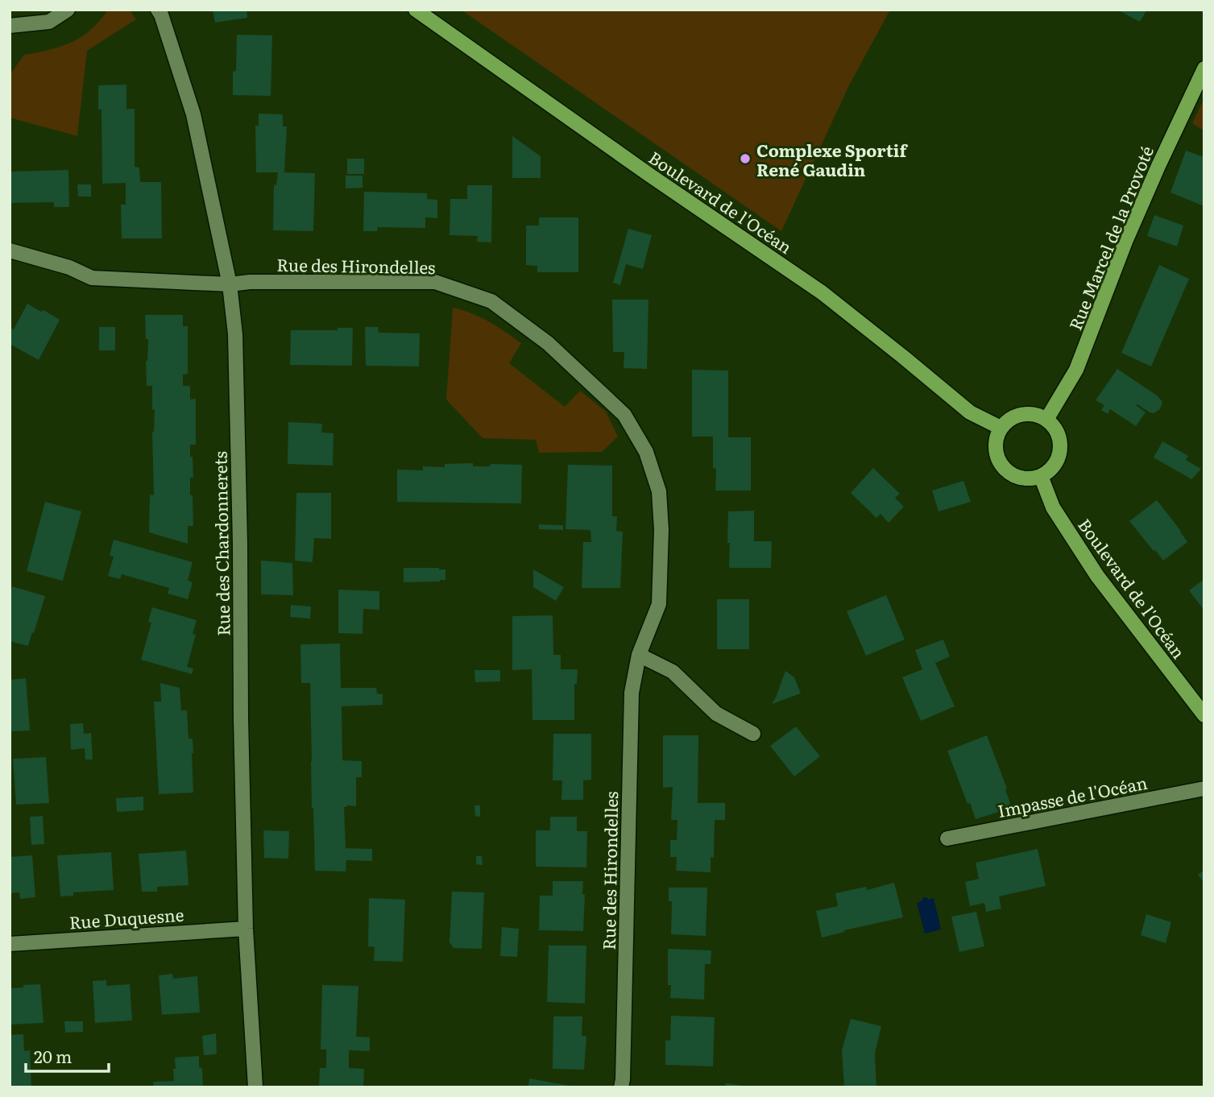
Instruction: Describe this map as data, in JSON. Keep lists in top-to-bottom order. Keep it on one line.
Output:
{"streets":{"main road":["Boulevard de l'Océan","Rue Marcel de la Provoté"],"street":["Rue des Hirondelles","Rue des Chardonnerets","Impasse de l'Océan","Rue Duquesne"]},"crossings":[["Boulevard de l'Océan","Rue Marcel de la Provoté"],["Rue des Hirondelles","Rue des Chardonnerets"],["Rue des Chardonnerets","Rue Duquesne"]],"places":["Complexe Sportif René Gaudin"],"scale_bar":"20 m"}
